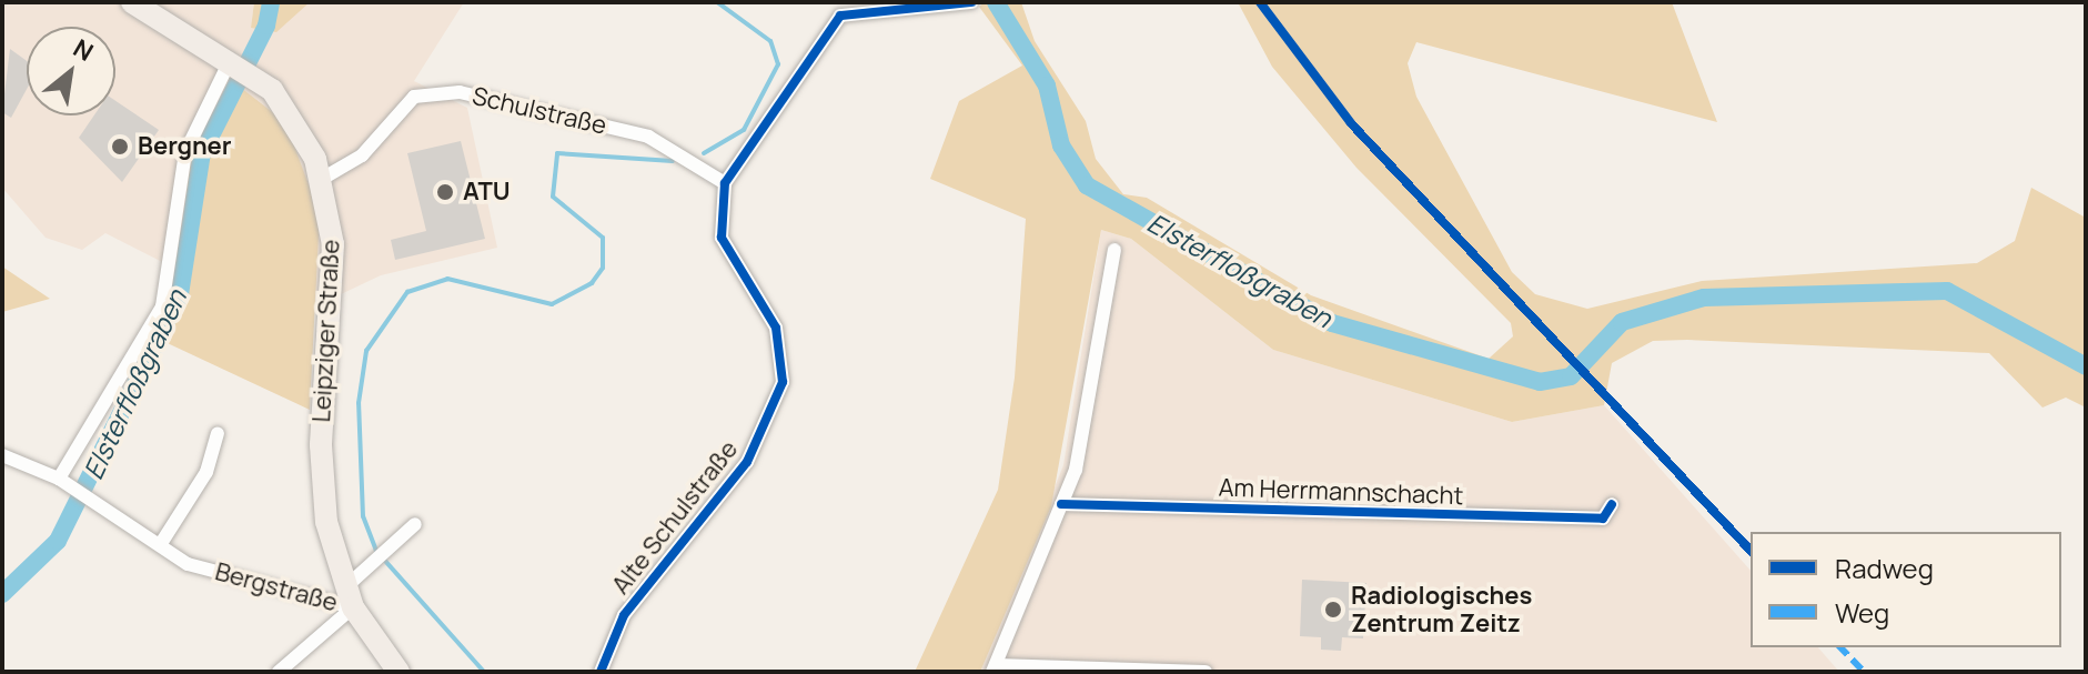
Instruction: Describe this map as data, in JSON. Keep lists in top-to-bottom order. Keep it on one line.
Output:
{"streets":{"main road":["Leipziger Straße"],"street":["Schulstraße","Am Herrmannschacht","Alte Schulstraße","Bergstraße"]},"crossings":[["Schulstraße","Leipziger Straße"],["Schulstraße","Alte Schulstraße"],["Leipziger Straße","Bergstraße"]],"water":["Elsterfloßgraben"],"places":["Bergner","ATU","Radiologisches Zentrum Zeitz"],"legend":["Radweg","Weg"],"north":"top right"}
